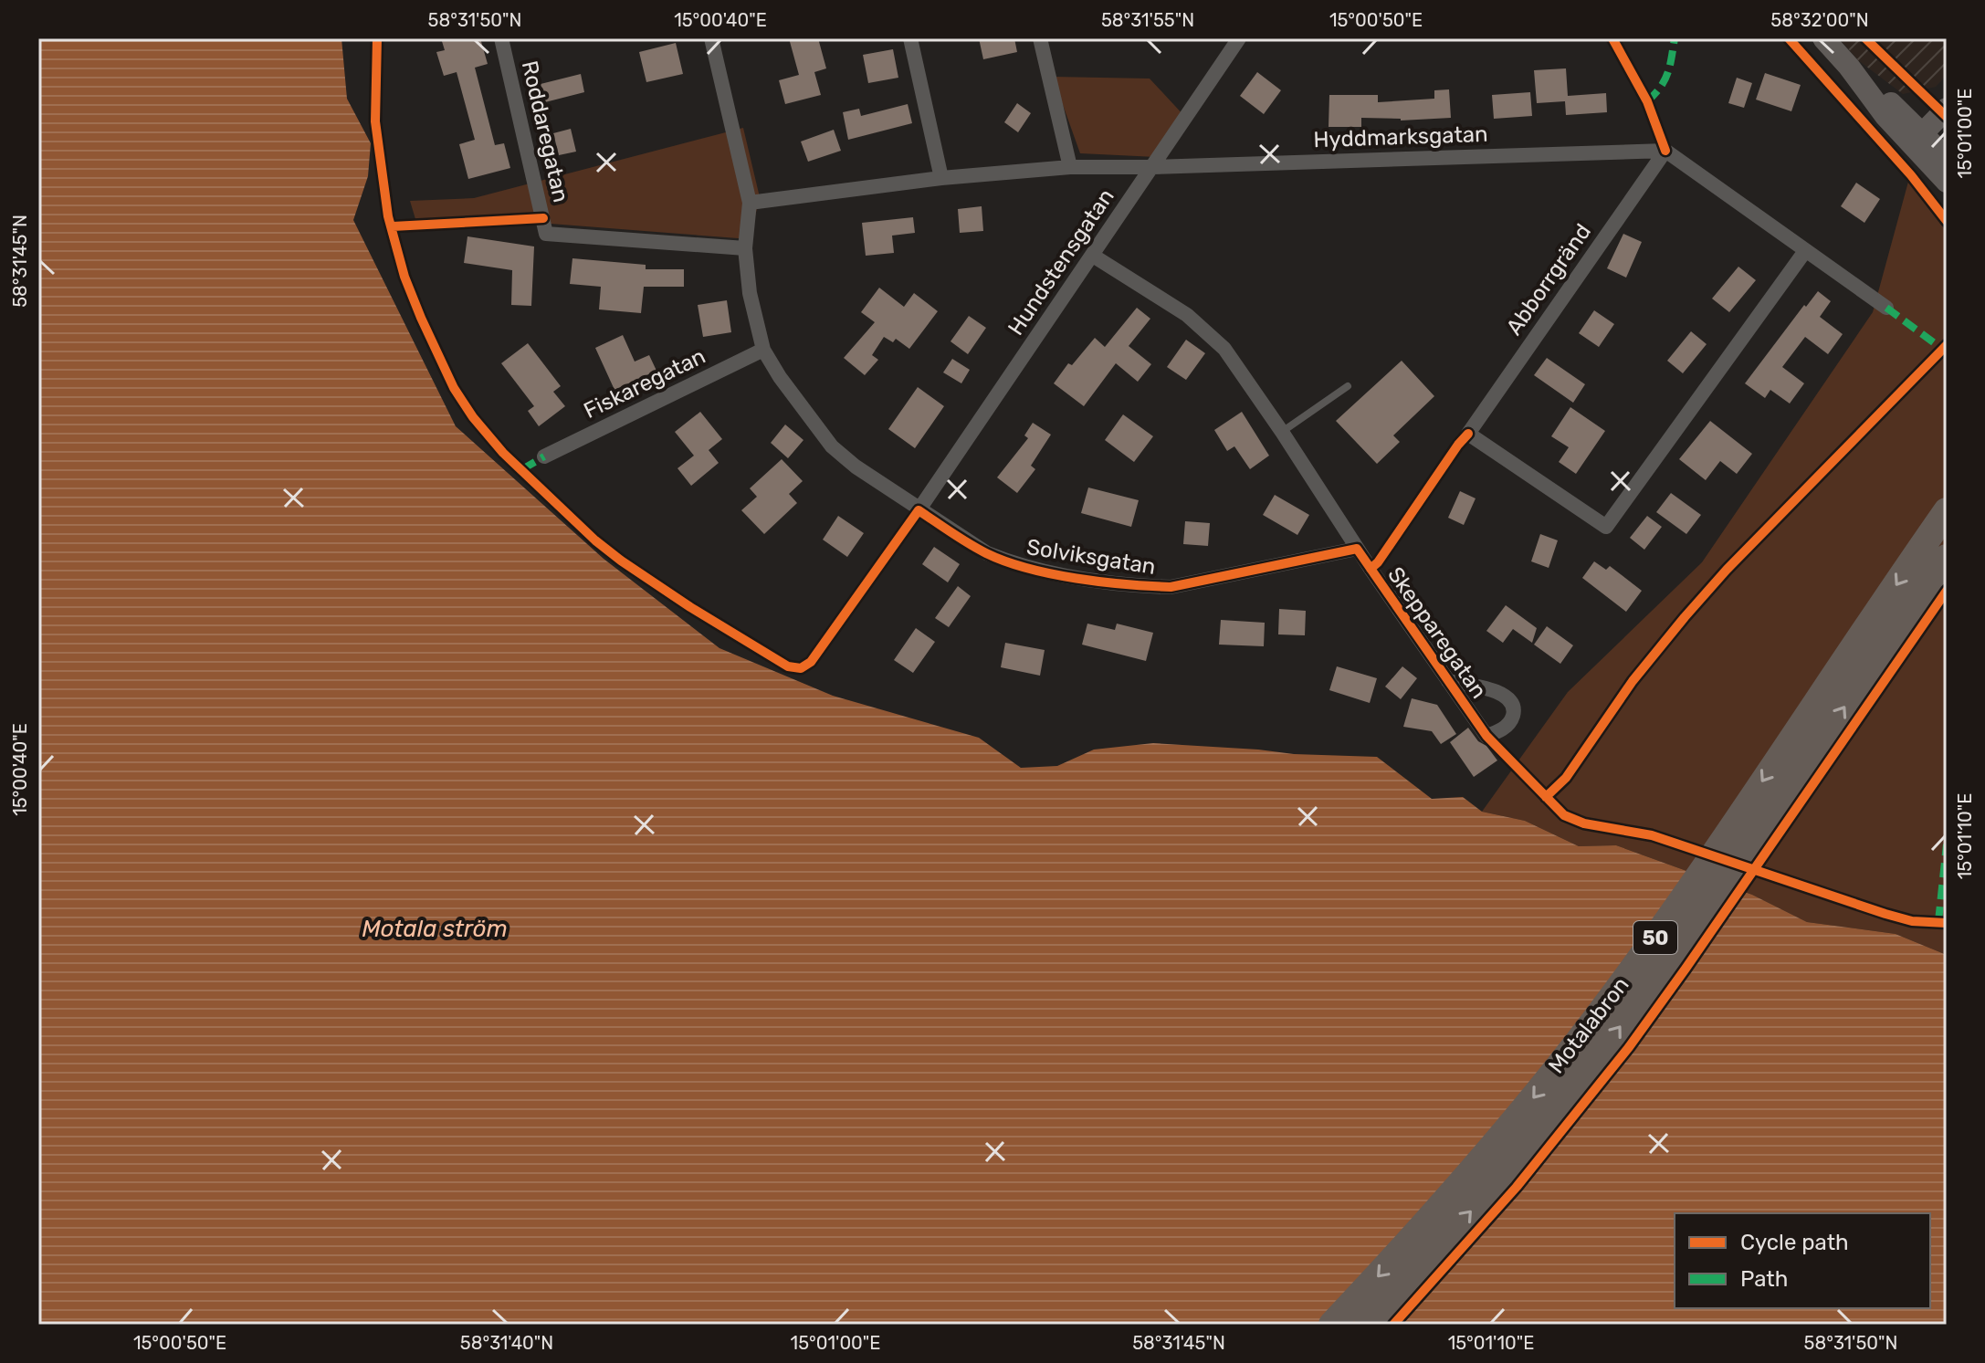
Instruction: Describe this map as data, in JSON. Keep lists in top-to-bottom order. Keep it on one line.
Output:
{"streets":{"highway":["50","Motalabron"],"street":["Roddaregatan","Hyddmarksgatan","Hundstensgatan","Abborrgränd","Fiskaregatan","Solviksgatan","Skepparegatan"]},"crossings":[["Roddaregatan","Solviksgatan"],["Hyddmarksgatan","Hundstensgatan"],["Hyddmarksgatan","Abborrgränd"],["Hyddmarksgatan","Solviksgatan"],["Hundstensgatan","Solviksgatan"],["Hundstensgatan","Skepparegatan"],["Fiskaregatan","Solviksgatan"],["Solviksgatan","Skepparegatan"]],"water":["Motala ström"],"legend":["Cycle path","Path"],"coordinates":["58°31'50\"N","15°00'40\"E","58°31'55\"N","15°00'50\"E","58°32'00\"N","15°01'00\"E","58°31'45\"N","15°01'10\"E","58°31'40\"N"]}
